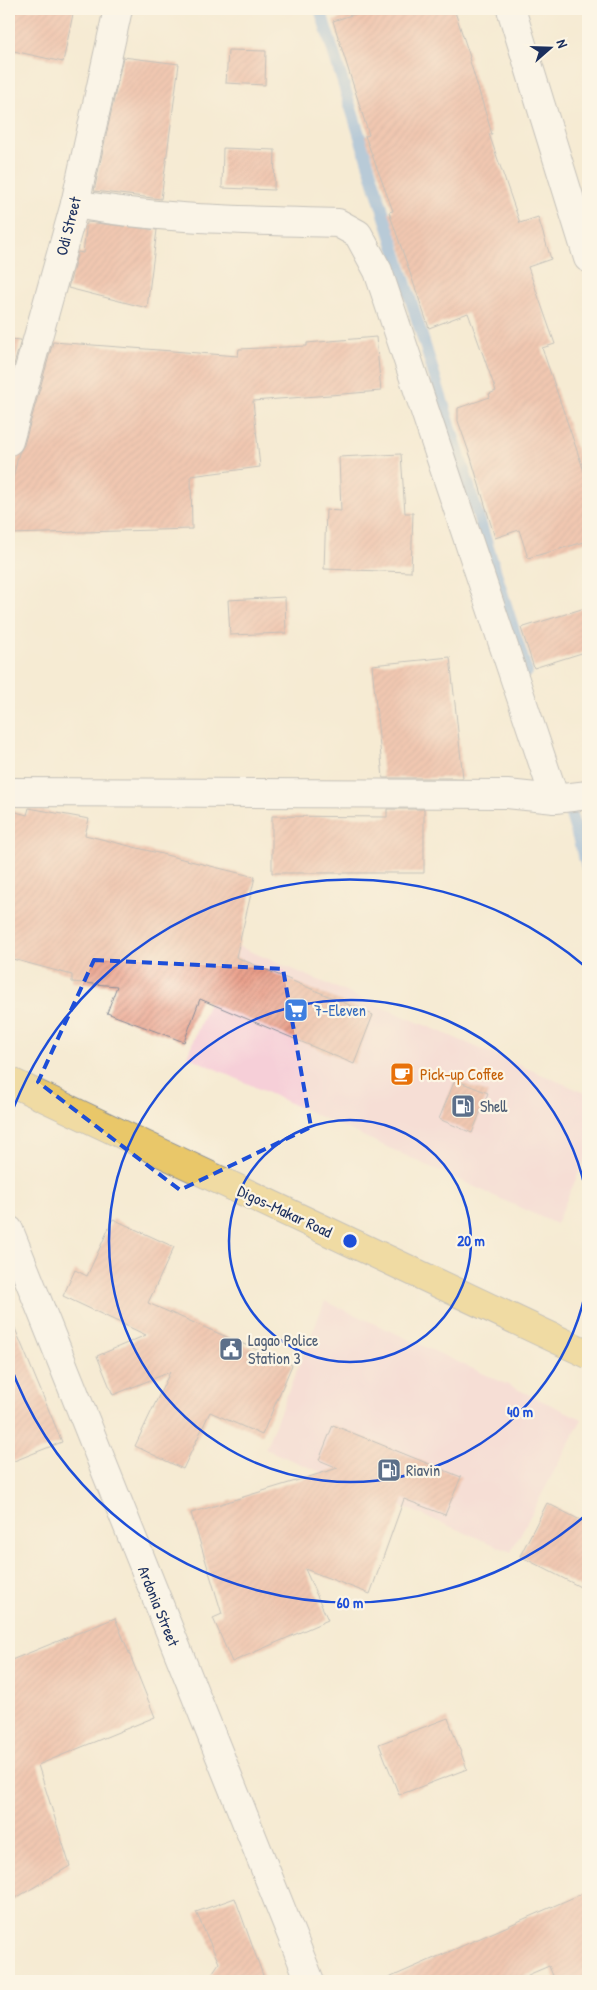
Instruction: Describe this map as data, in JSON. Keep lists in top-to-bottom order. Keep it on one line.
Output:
{"streets":{"main road":["Digos-Makar Road"],"street":["Odi Street","Ardonia Street"]},"places":{"supermarket":["7-Eleven"],"cafe":["Pick-up Coffee"],"fuel station":["Shell","Riavin"],"public building":["Lagao Police Station 3"]},"north":"right","rings":["20 m","40 m","60 m"]}
